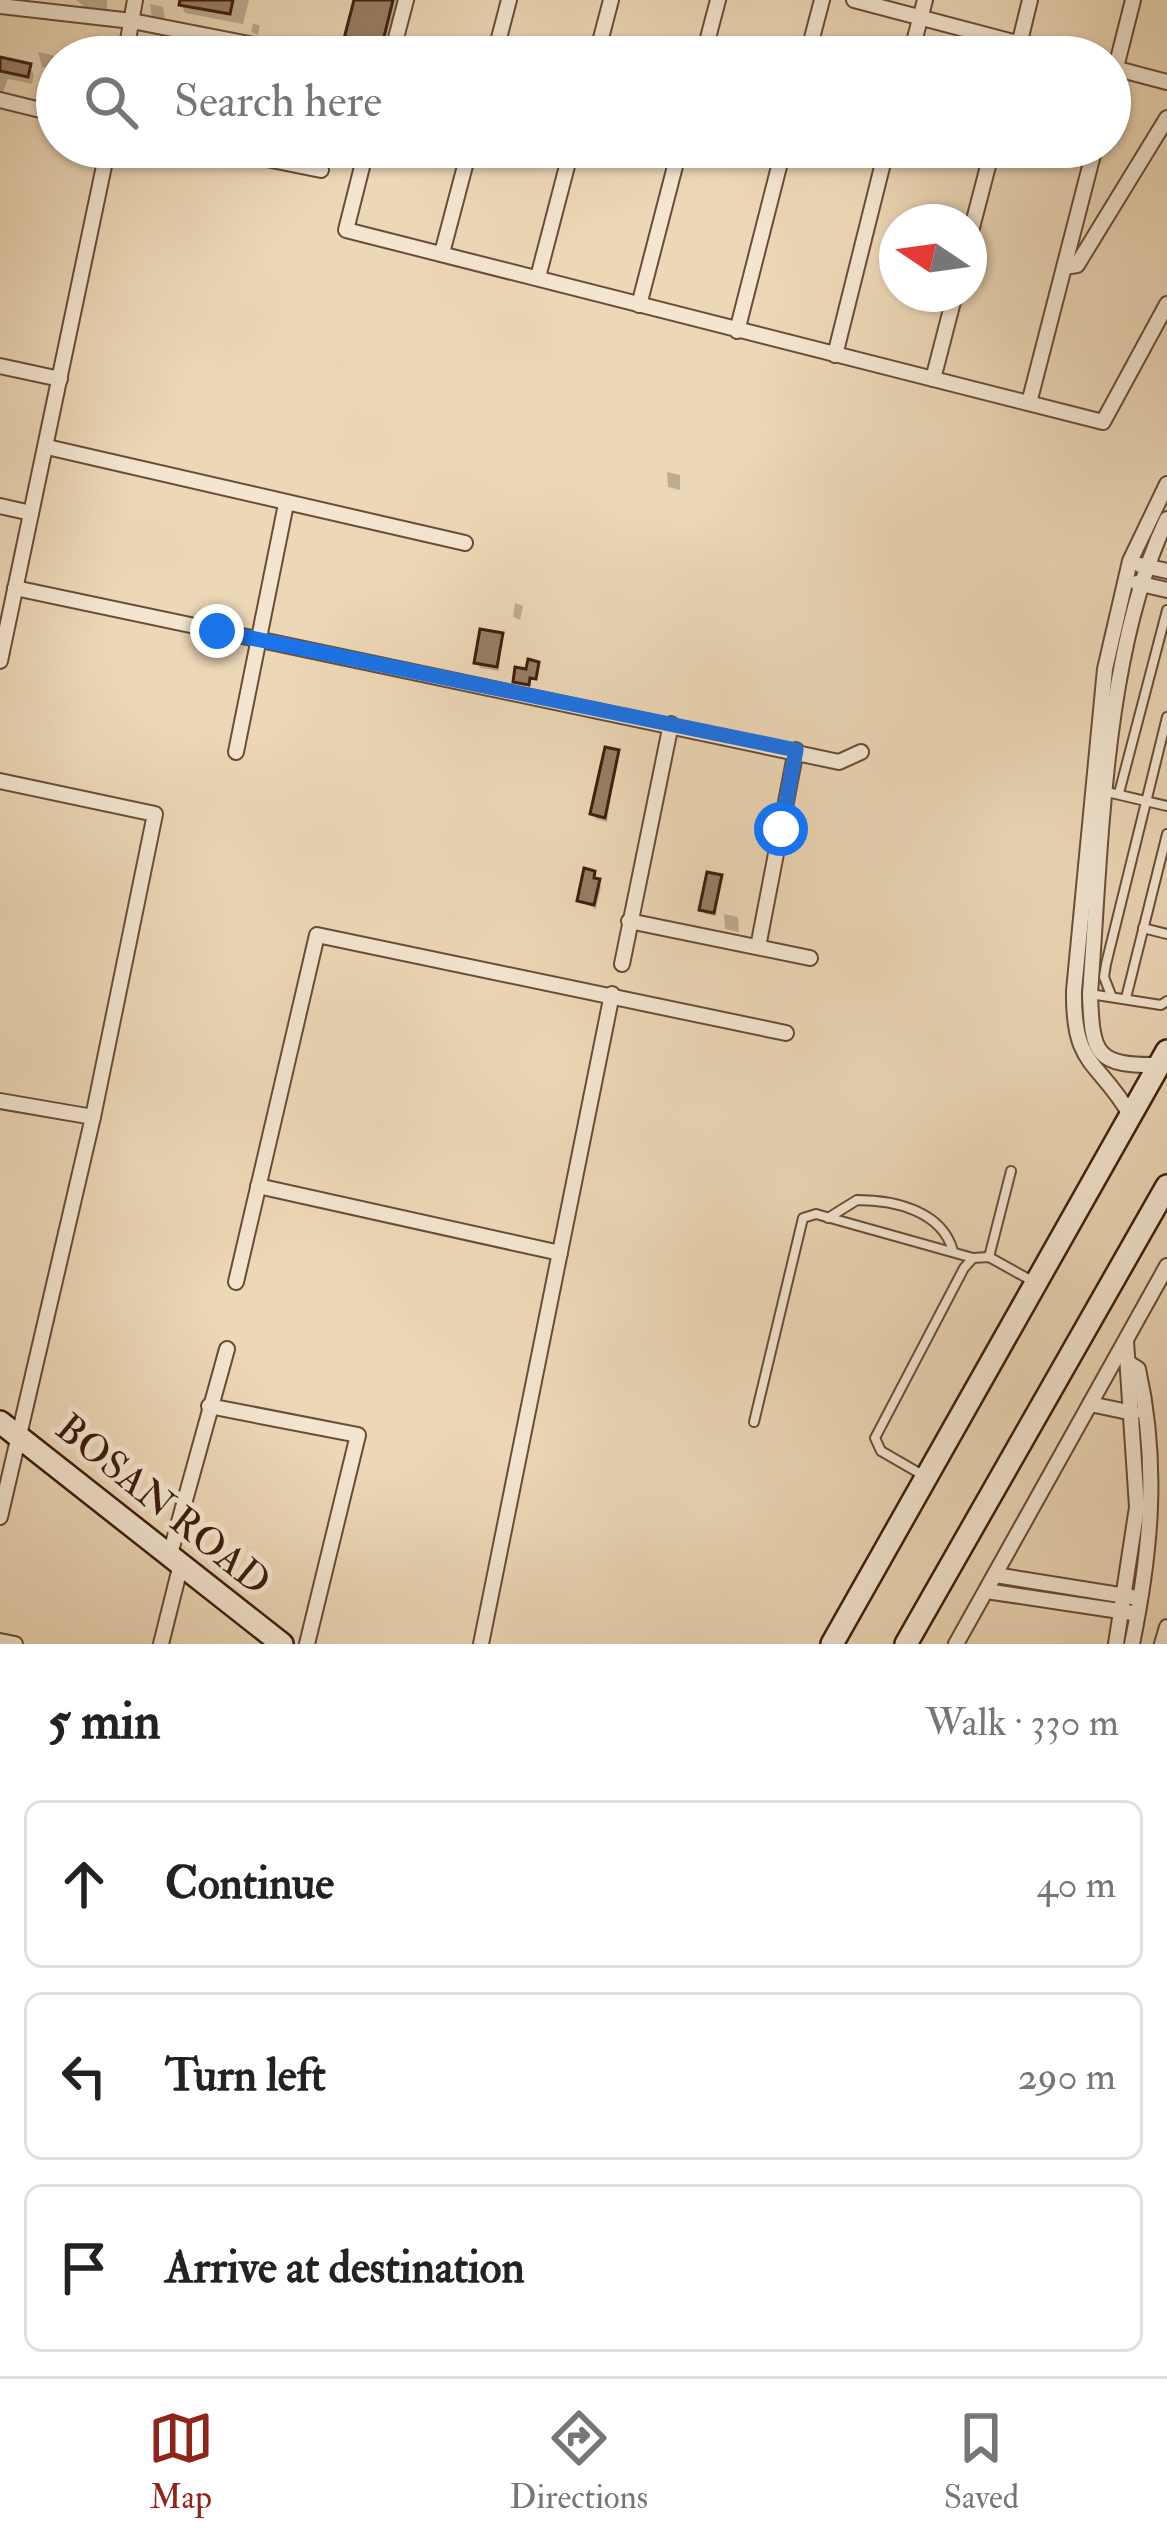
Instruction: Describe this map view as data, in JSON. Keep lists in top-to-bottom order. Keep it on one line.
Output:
{"streets":{"main road":["BOSAN ROAD"]},"north":"left","page":{"search":"Search here","heading":["5 min","Walk · 330 m"],"list":[["Continue","40 m"],["Turn left","290 m"],"Arrive at destination"],"nav":["Map","Directions","Saved"]}}
